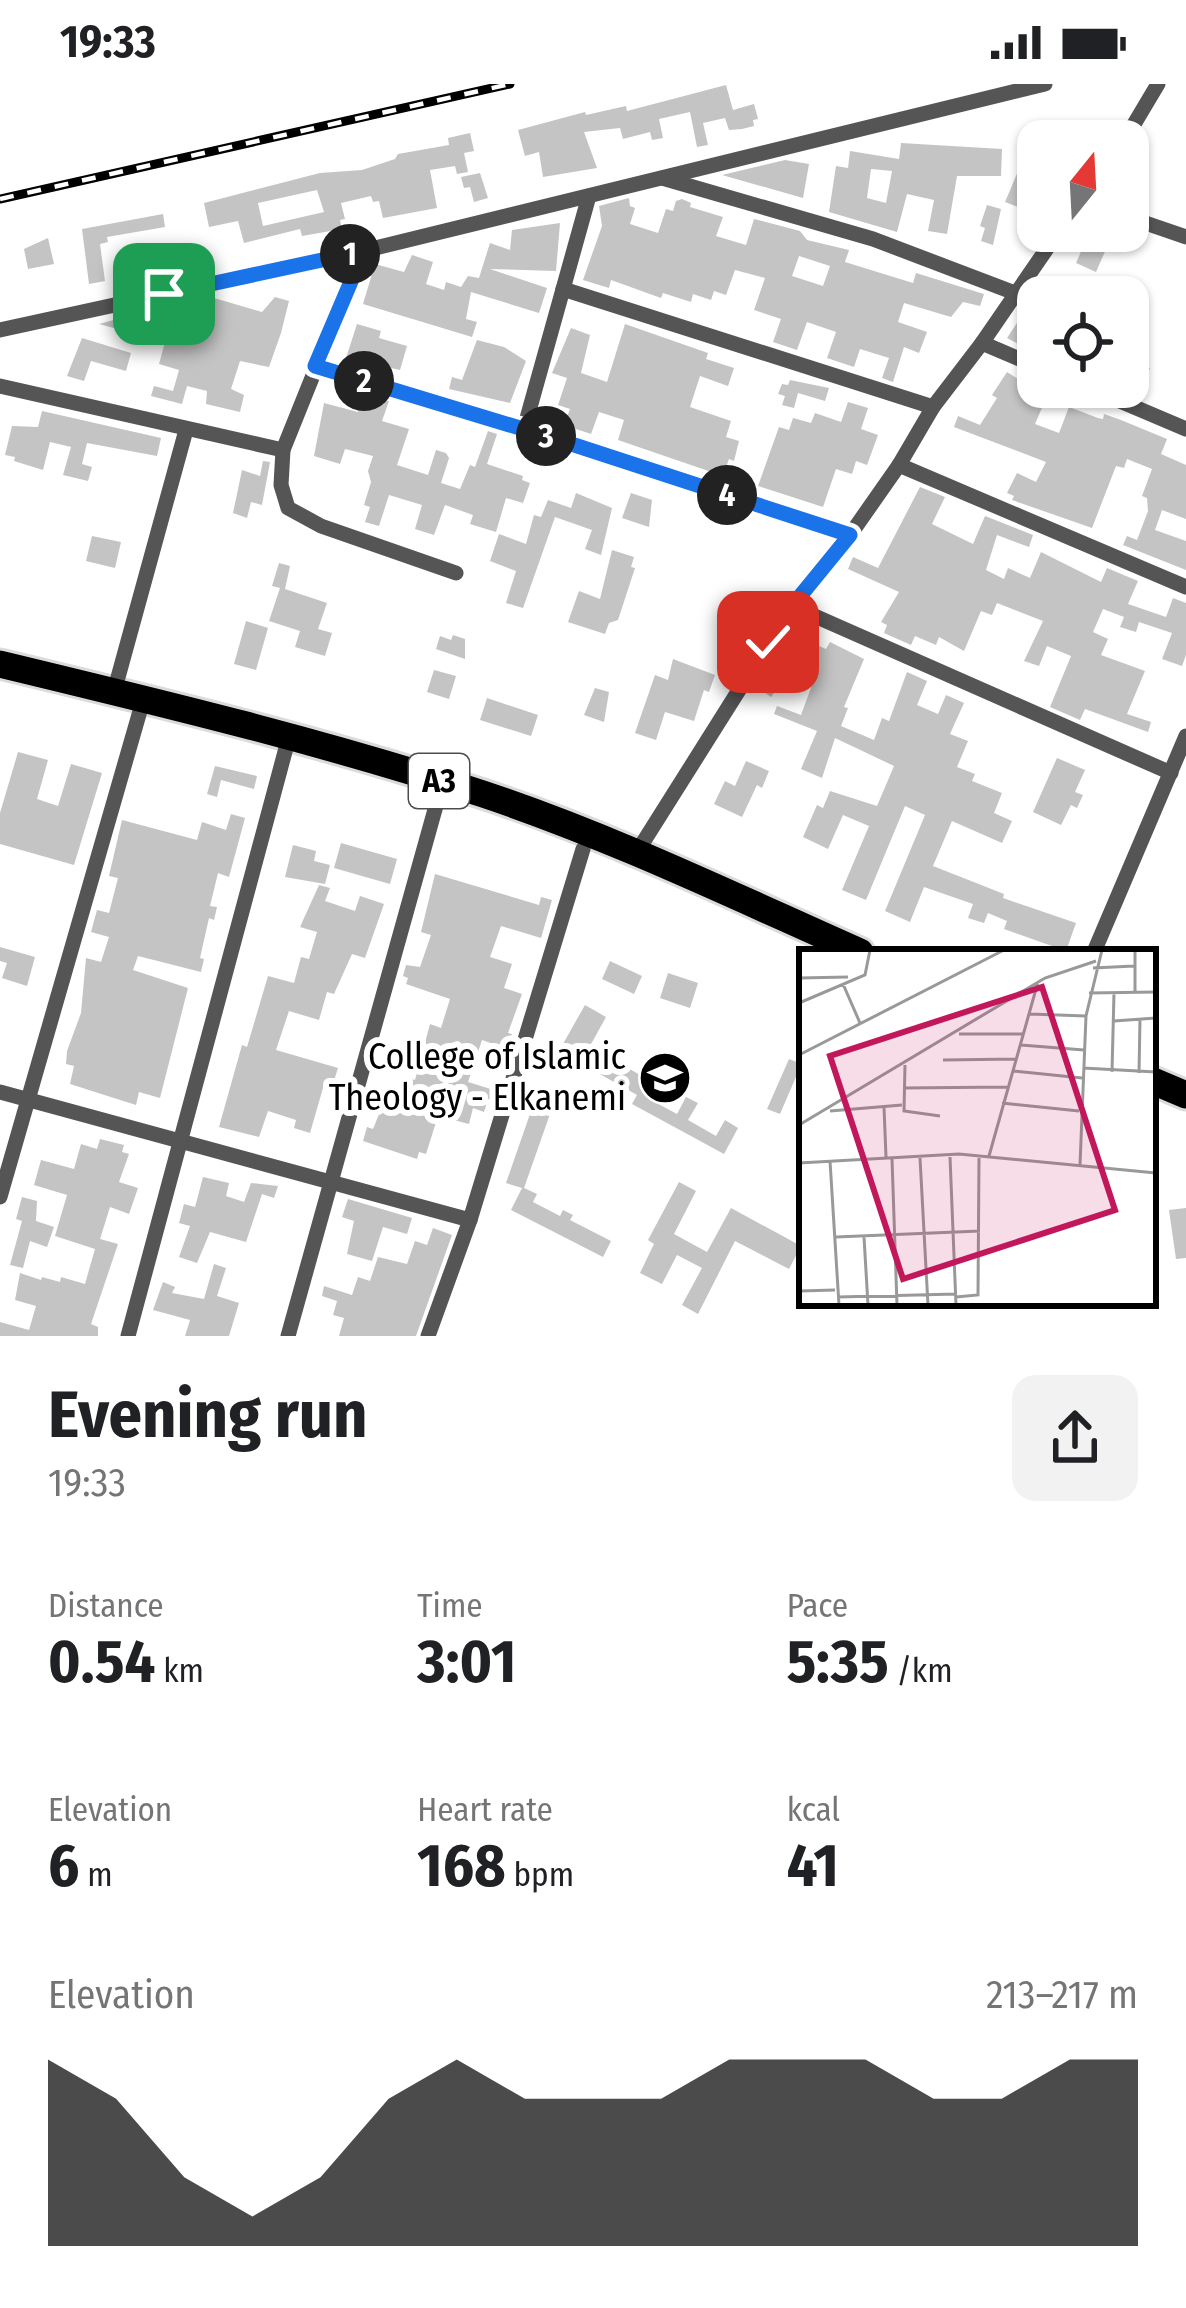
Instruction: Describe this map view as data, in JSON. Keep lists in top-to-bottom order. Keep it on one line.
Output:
{"streets":{"highway":["A3"]},"places":{"school or university":["College of Islamic Theology - Elkanemi"]},"north":"top","page":{"status":"19:33","pins":["1","2","3","4"],"heading":["Evening run","19:33"],"stats":[["Distance","0.54 km"],["Time","3:01"],["Pace","5:35 /km"],["Elevation","6 m"],["Heart rate","168 bpm"],["kcal","41"]],"chart":["Elevation","213–217 m"]}}
